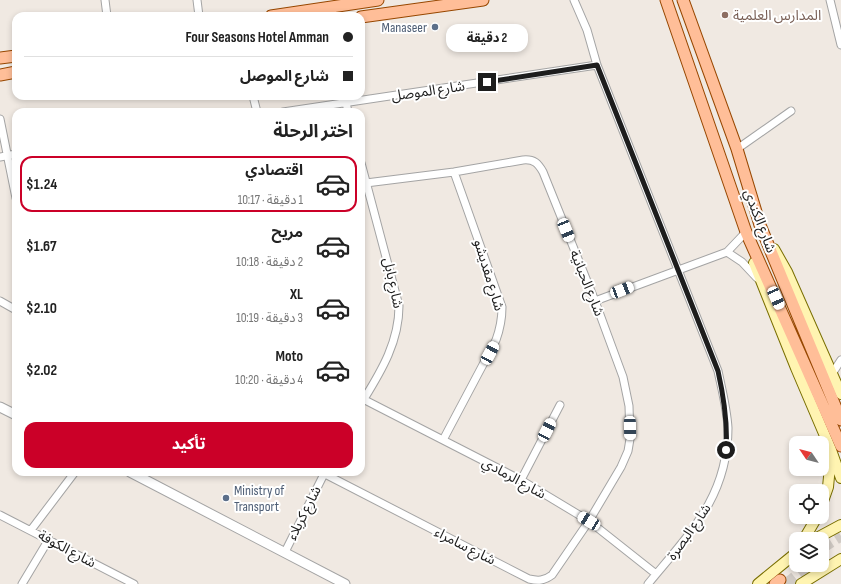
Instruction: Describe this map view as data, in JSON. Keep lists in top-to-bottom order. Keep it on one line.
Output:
{"streets":{"main road":["شارع الكندي"],"street":["شارع الموصل","شارع مقديشو","شارع بابل","شارع الحبانية","شارع الرمادي","شارع كربلاء","شارع البصرة","شارع سامراء","شارع الكوفة"]},"crossings":[["شارع الموصل","شارع البصرة"],["شارع مقديشو","شارع الحبانية"],["شارع مقديشو","شارع الرمادي"],["شارع بابل","شارع الحبانية"],["شارع الحبانية","شارع الرمادي"],["شارع الحبانية","شارع سامراء"],["شارع الرمادي","شارع البصرة"],["شارع الرمادي","شارع سامراء"]],"places":["المدارس العلمية","Manaseer","Ministry of Transport"],"north":"top left","page":{"banner":["Four Seasons Hotel Amman","شارع الموصل"],"bubble":"2 دقيقة","heading":"اختر الرحلة","list":[{"name":"اقتصادي","note":"1 دقيقة · 10:17","value":"$1.24"},{"name":"مريح","note":"2 دقيقة · 10:18","value":"$1.67"},{"name":"XL","note":"3 دقيقة · 10:19","value":"$2.10"},{"name":"Moto","note":"4 دقيقة · 10:20","value":"$2.02"}],"buttons":"تأكيد"}}
